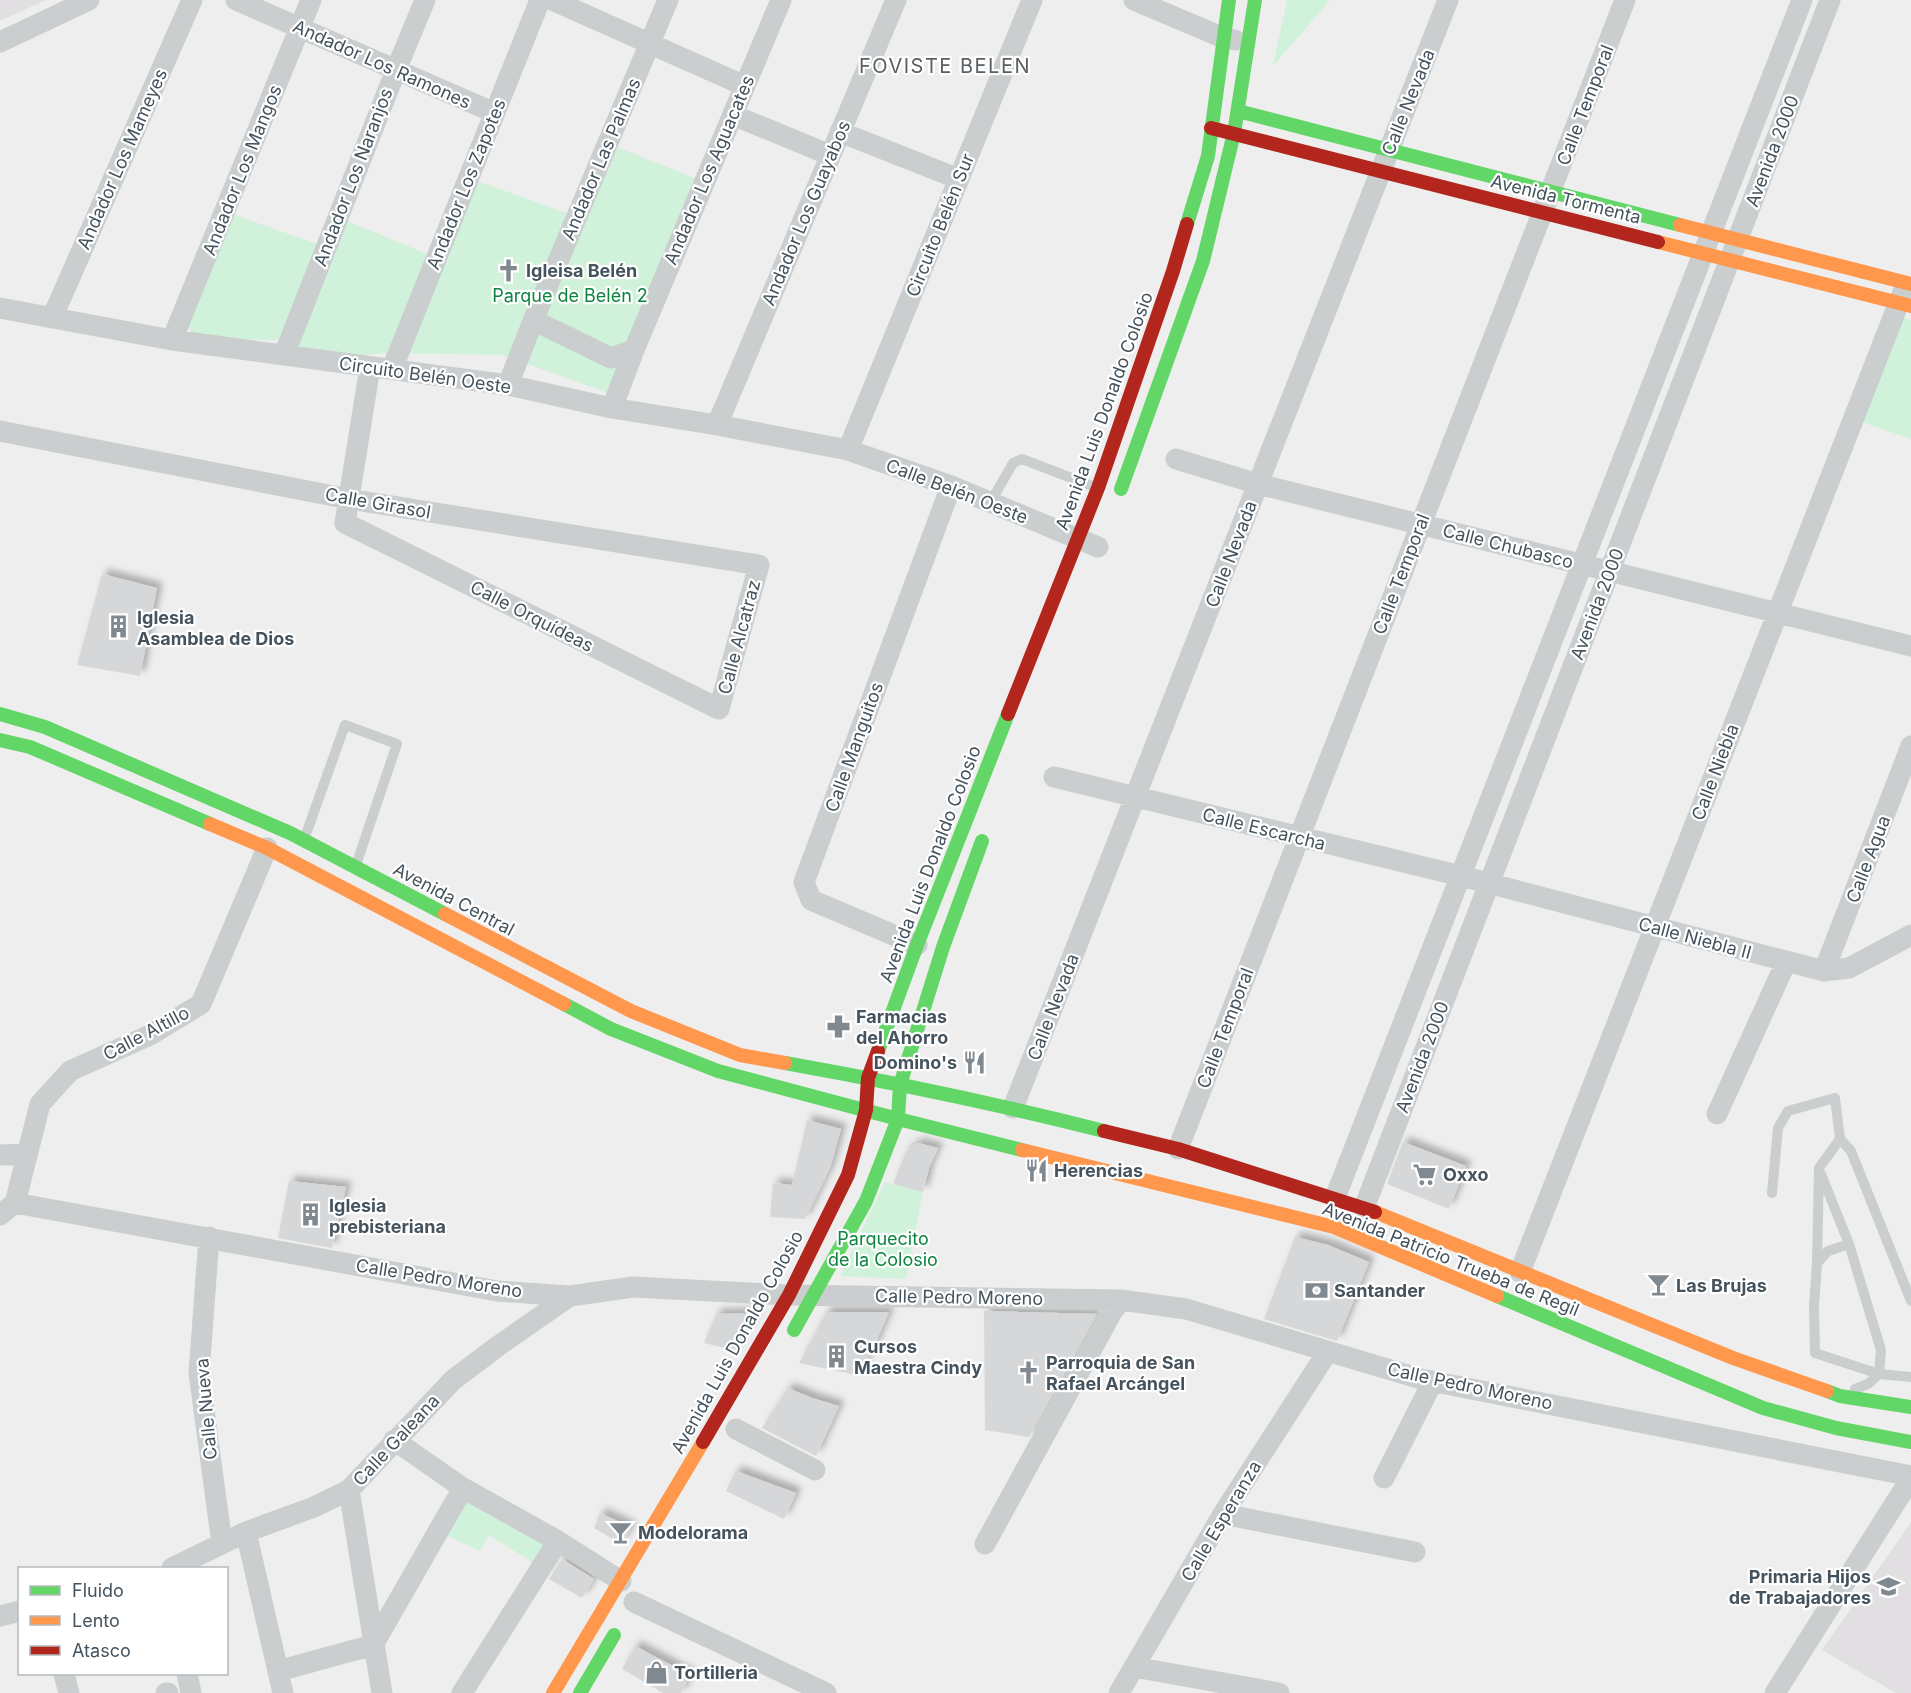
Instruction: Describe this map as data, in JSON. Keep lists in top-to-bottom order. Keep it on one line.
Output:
{"streets":{"main road":["Avenida Tormenta","Avenida Luis Donaldo Colosio","Avenida Central","Avenida Patricio Trueba de Regil"],"street":["Andador Los Ramones","Calle Nevada","Calle Temporal","Avenida 2000","Andador Los Mameyes","Andador Las Palmas","Andador Los Mangos","Andador Los Aguacates","Andador Los Naranjos","Andador Los Zapotes","Andador Los Guayabos","Circuito Belén Sur","Circuito Belén Oeste","Calle Belén Oeste","Calle Girasol","Calle Chubasco","Calle Orquídeas","Calle Alcatraz","Calle Manguitos","Calle Niebla","Calle Escarcha","Calle Agua","Calle Niebla II","Calle Altillo","Calle Pedro Moreno","Calle Nueva","Calle Galeana","Calle Esperanza"]},"crossings":[["Andador Los Ramones","Andador Los Mangos"],["Andador Los Ramones","Andador Los Naranjos"],["Andador Los Ramones","Andador Los Zapotes"],["Calle Nevada","Avenida Tormenta"],["Calle Nevada","Calle Chubasco"],["Calle Nevada","Calle Escarcha"],["Calle Nevada","Avenida Patricio Trueba de Regil"],["Calle Temporal","Avenida Tormenta"],["Calle Temporal","Calle Chubasco"],["Calle Temporal","Calle Escarcha"],["Calle Temporal","Avenida Patricio Trueba de Regil"],["Avenida 2000","Avenida Tormenta"],["Avenida 2000","Calle Chubasco"],["Avenida 2000","Calle Escarcha"],["Avenida 2000","Calle Niebla II"],["Avenida 2000","Avenida Patricio Trueba de Regil"],["Andador Los Mameyes","Circuito Belén Oeste"],["Andador Las Palmas","Circuito Belén Oeste"],["Andador Los Mangos","Circuito Belén Oeste"],["Andador Los Aguacates","Circuito Belén Oeste"],["Andador Los Naranjos","Circuito Belén Oeste"],["Andador Los Zapotes","Circuito Belén Oeste"],["Avenida Tormenta","Avenida Luis Donaldo Colosio"],["Avenida Tormenta","Calle Niebla"],["Andador Los Guayabos","Circuito Belén Oeste"],["Circuito Belén Sur","Circuito Belén Oeste"],["Circuito Belén Sur","Calle Belén Oeste"],["Circuito Belén Oeste","Calle Belén Oeste"],["Avenida Luis Donaldo Colosio","Calle Belén Oeste"],["Avenida Luis Donaldo Colosio","Calle Manguitos"],["Avenida Luis Donaldo Colosio","Avenida Central"],["Avenida Luis Donaldo Colosio","Calle Pedro Moreno"],["Calle Belén Oeste","Calle Manguitos"],["Calle Girasol","Calle Orquídeas"],["Calle Girasol","Calle Alcatraz"],["Calle Chubasco","Calle Niebla"],["Calle Orquídeas","Calle Alcatraz"],["Calle Niebla","Calle Niebla II"],["Calle Niebla","Avenida Patricio Trueba de Regil"],["Calle Escarcha","Calle Niebla II"],["Calle Agua","Calle Niebla II"],["Avenida Central","Avenida Patricio Trueba de Regil"],["Calle Altillo","Calle Pedro Moreno"],["Calle Pedro Moreno","Calle Nueva"],["Calle Pedro Moreno","Calle Galeana"],["Calle Pedro Moreno","Calle Esperanza"],["Calle Nueva","Calle Galeana"]],"districts":["FOVISTE BELEN"],"parks":["Parque de Belén 2","Parquecito de la Colosio"],"places":{"church":["Igleisa Belén","Parroquia de San Rafael Arcángel"],"building":["Iglesia Asamblea de Dios","Iglesia prebisteriana","Cursos Maestra Cindy"],"pharmacy":["Farmacias del Ahorro"],"restaurant":["Domino's","Herencias"],"supermarket":["Oxxo"],"bar":["Las Brujas","Modelorama"],"bank":["Santander"],"school or university":["Primaria Hijos de Trabajadores"],"shop":["Tortilleria"]},"legend":["Fluido","Lento","Atasco"]}
